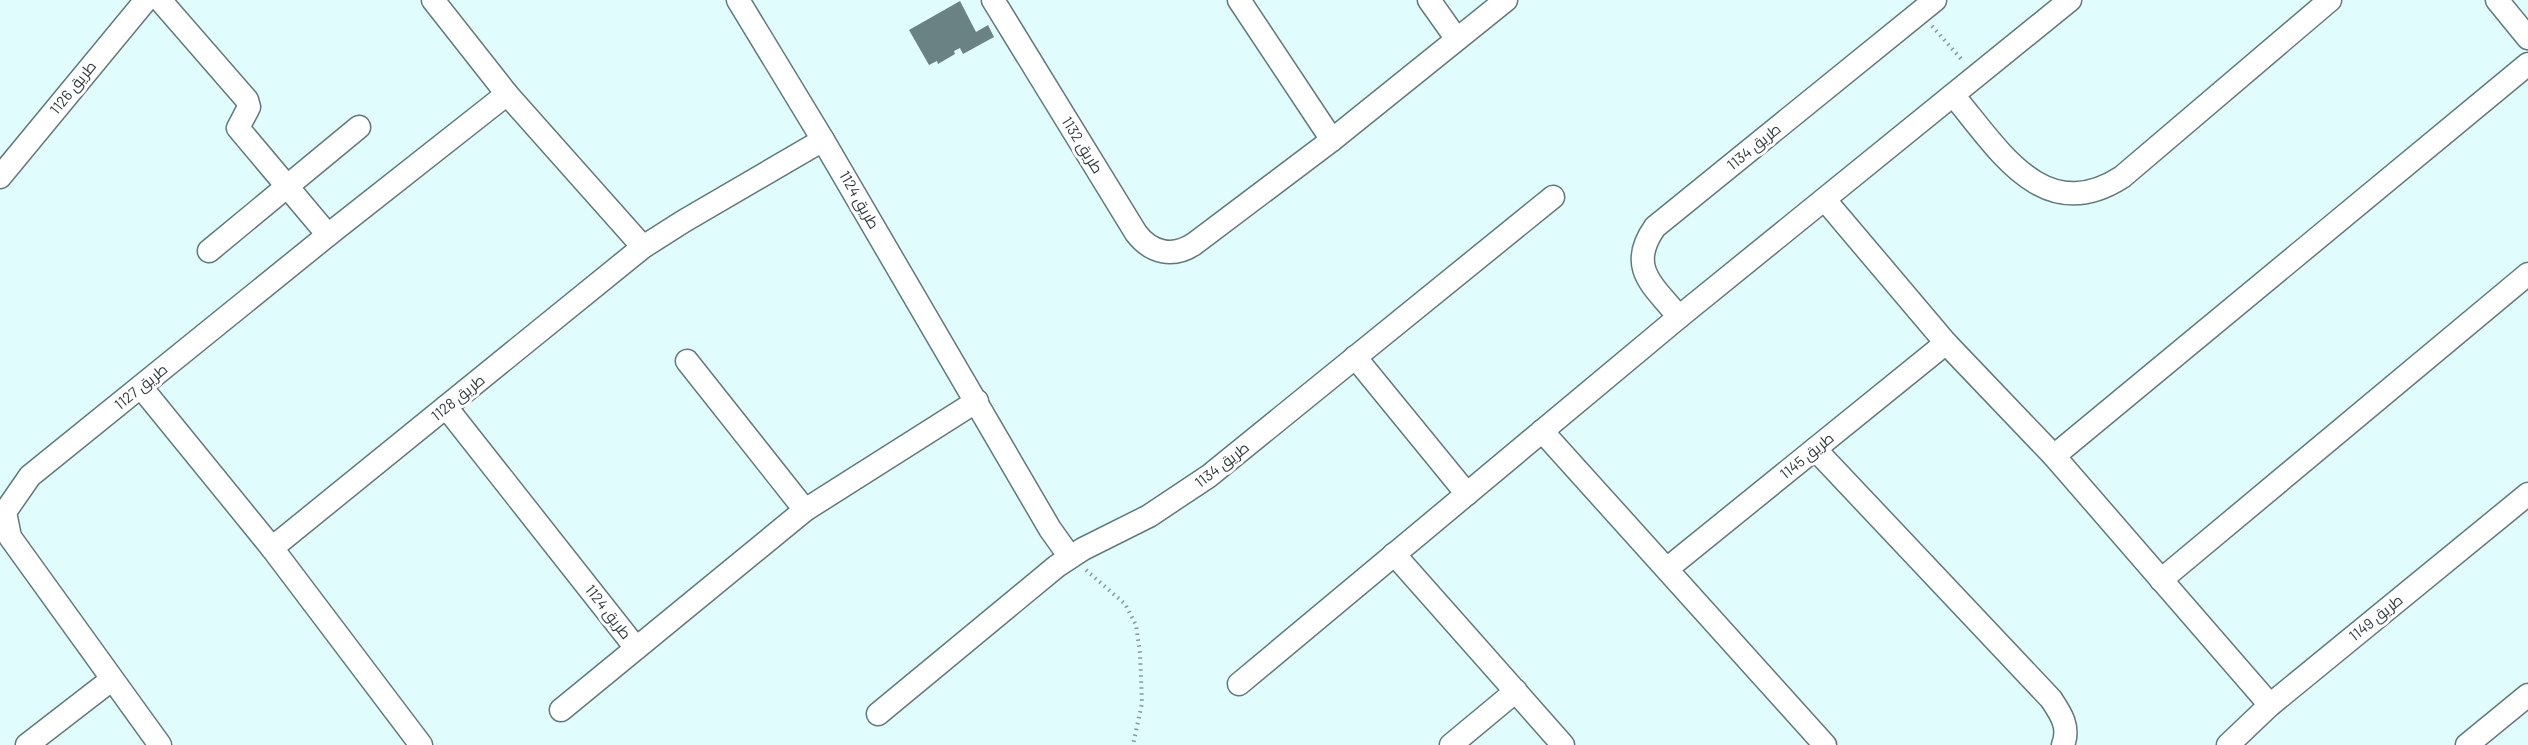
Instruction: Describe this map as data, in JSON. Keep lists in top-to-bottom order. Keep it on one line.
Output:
{"streets":{"street":["طريق 1126","طريق 1132","طريق 1134","طريق 1124","طريق 1127","طريق 1128","طريق 1145","طريق 1149"]},"crossings":[["طريق 1134","طريق 1124"],["طريق 1124","طريق 1128"]]}
